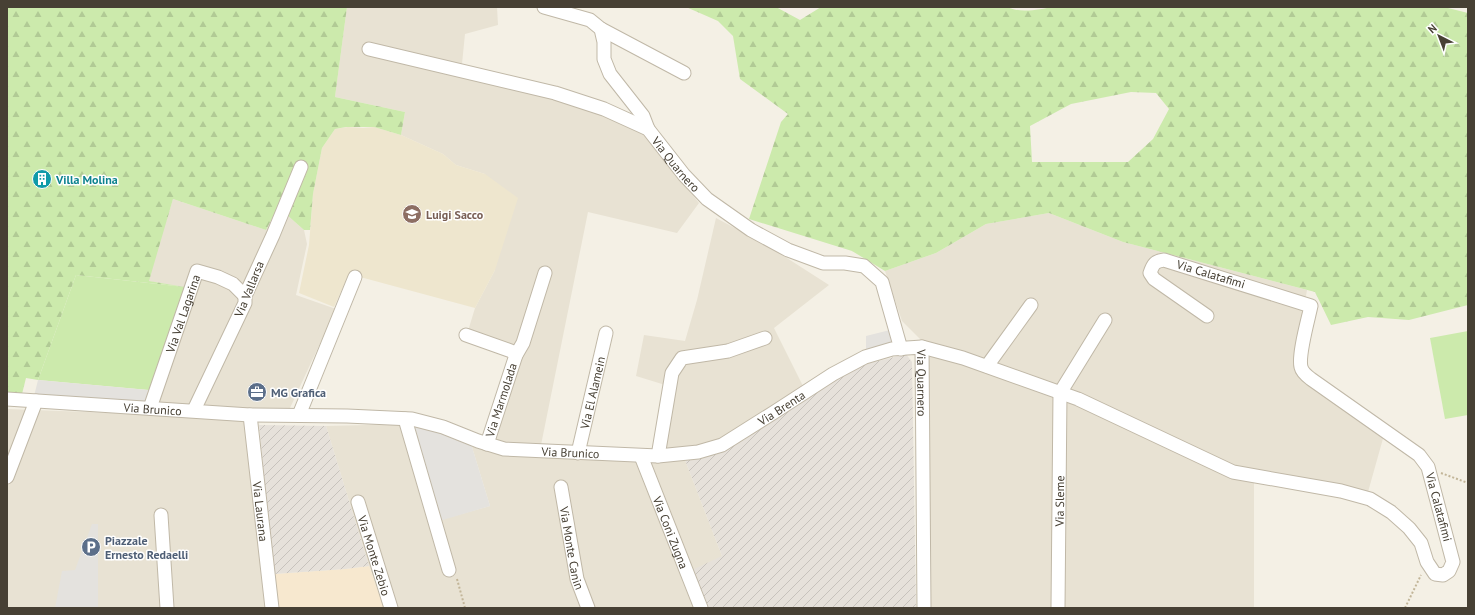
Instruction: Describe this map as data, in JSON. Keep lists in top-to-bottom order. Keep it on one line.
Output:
{"streets":{"street":["Via Quarnero","Via Calatafimi","Via Vallarsa","Via Val Lagarina","Via El Alamein","Via Marmolada","Via Brunico","Via Brenta","Via Sleme","Via Laurana","Via Coni Zugna","Via Monte Canin","Via Monte Zebio"]},"crossings":[["Via Quarnero","Via Calatafimi"],["Via Quarnero","Via Brenta"],["Via Calatafimi","Via Sleme"],["Via Vallarsa","Via Val Lagarina"],["Via Vallarsa","Via Brunico"],["Via Val Lagarina","Via Brunico"],["Via El Alamein","Via Brunico"],["Via Marmolada","Via Brunico"],["Via Brunico","Via Brenta"],["Via Brunico","Via Laurana"],["Via Brunico","Via Coni Zugna"]],"places":{"building":["Villa Molina"],"school or university":["Luigi Sacco"],"office":["MG Grafica"],"parking":["Piazzale Ernesto Redaelli"]},"north":"top left"}
